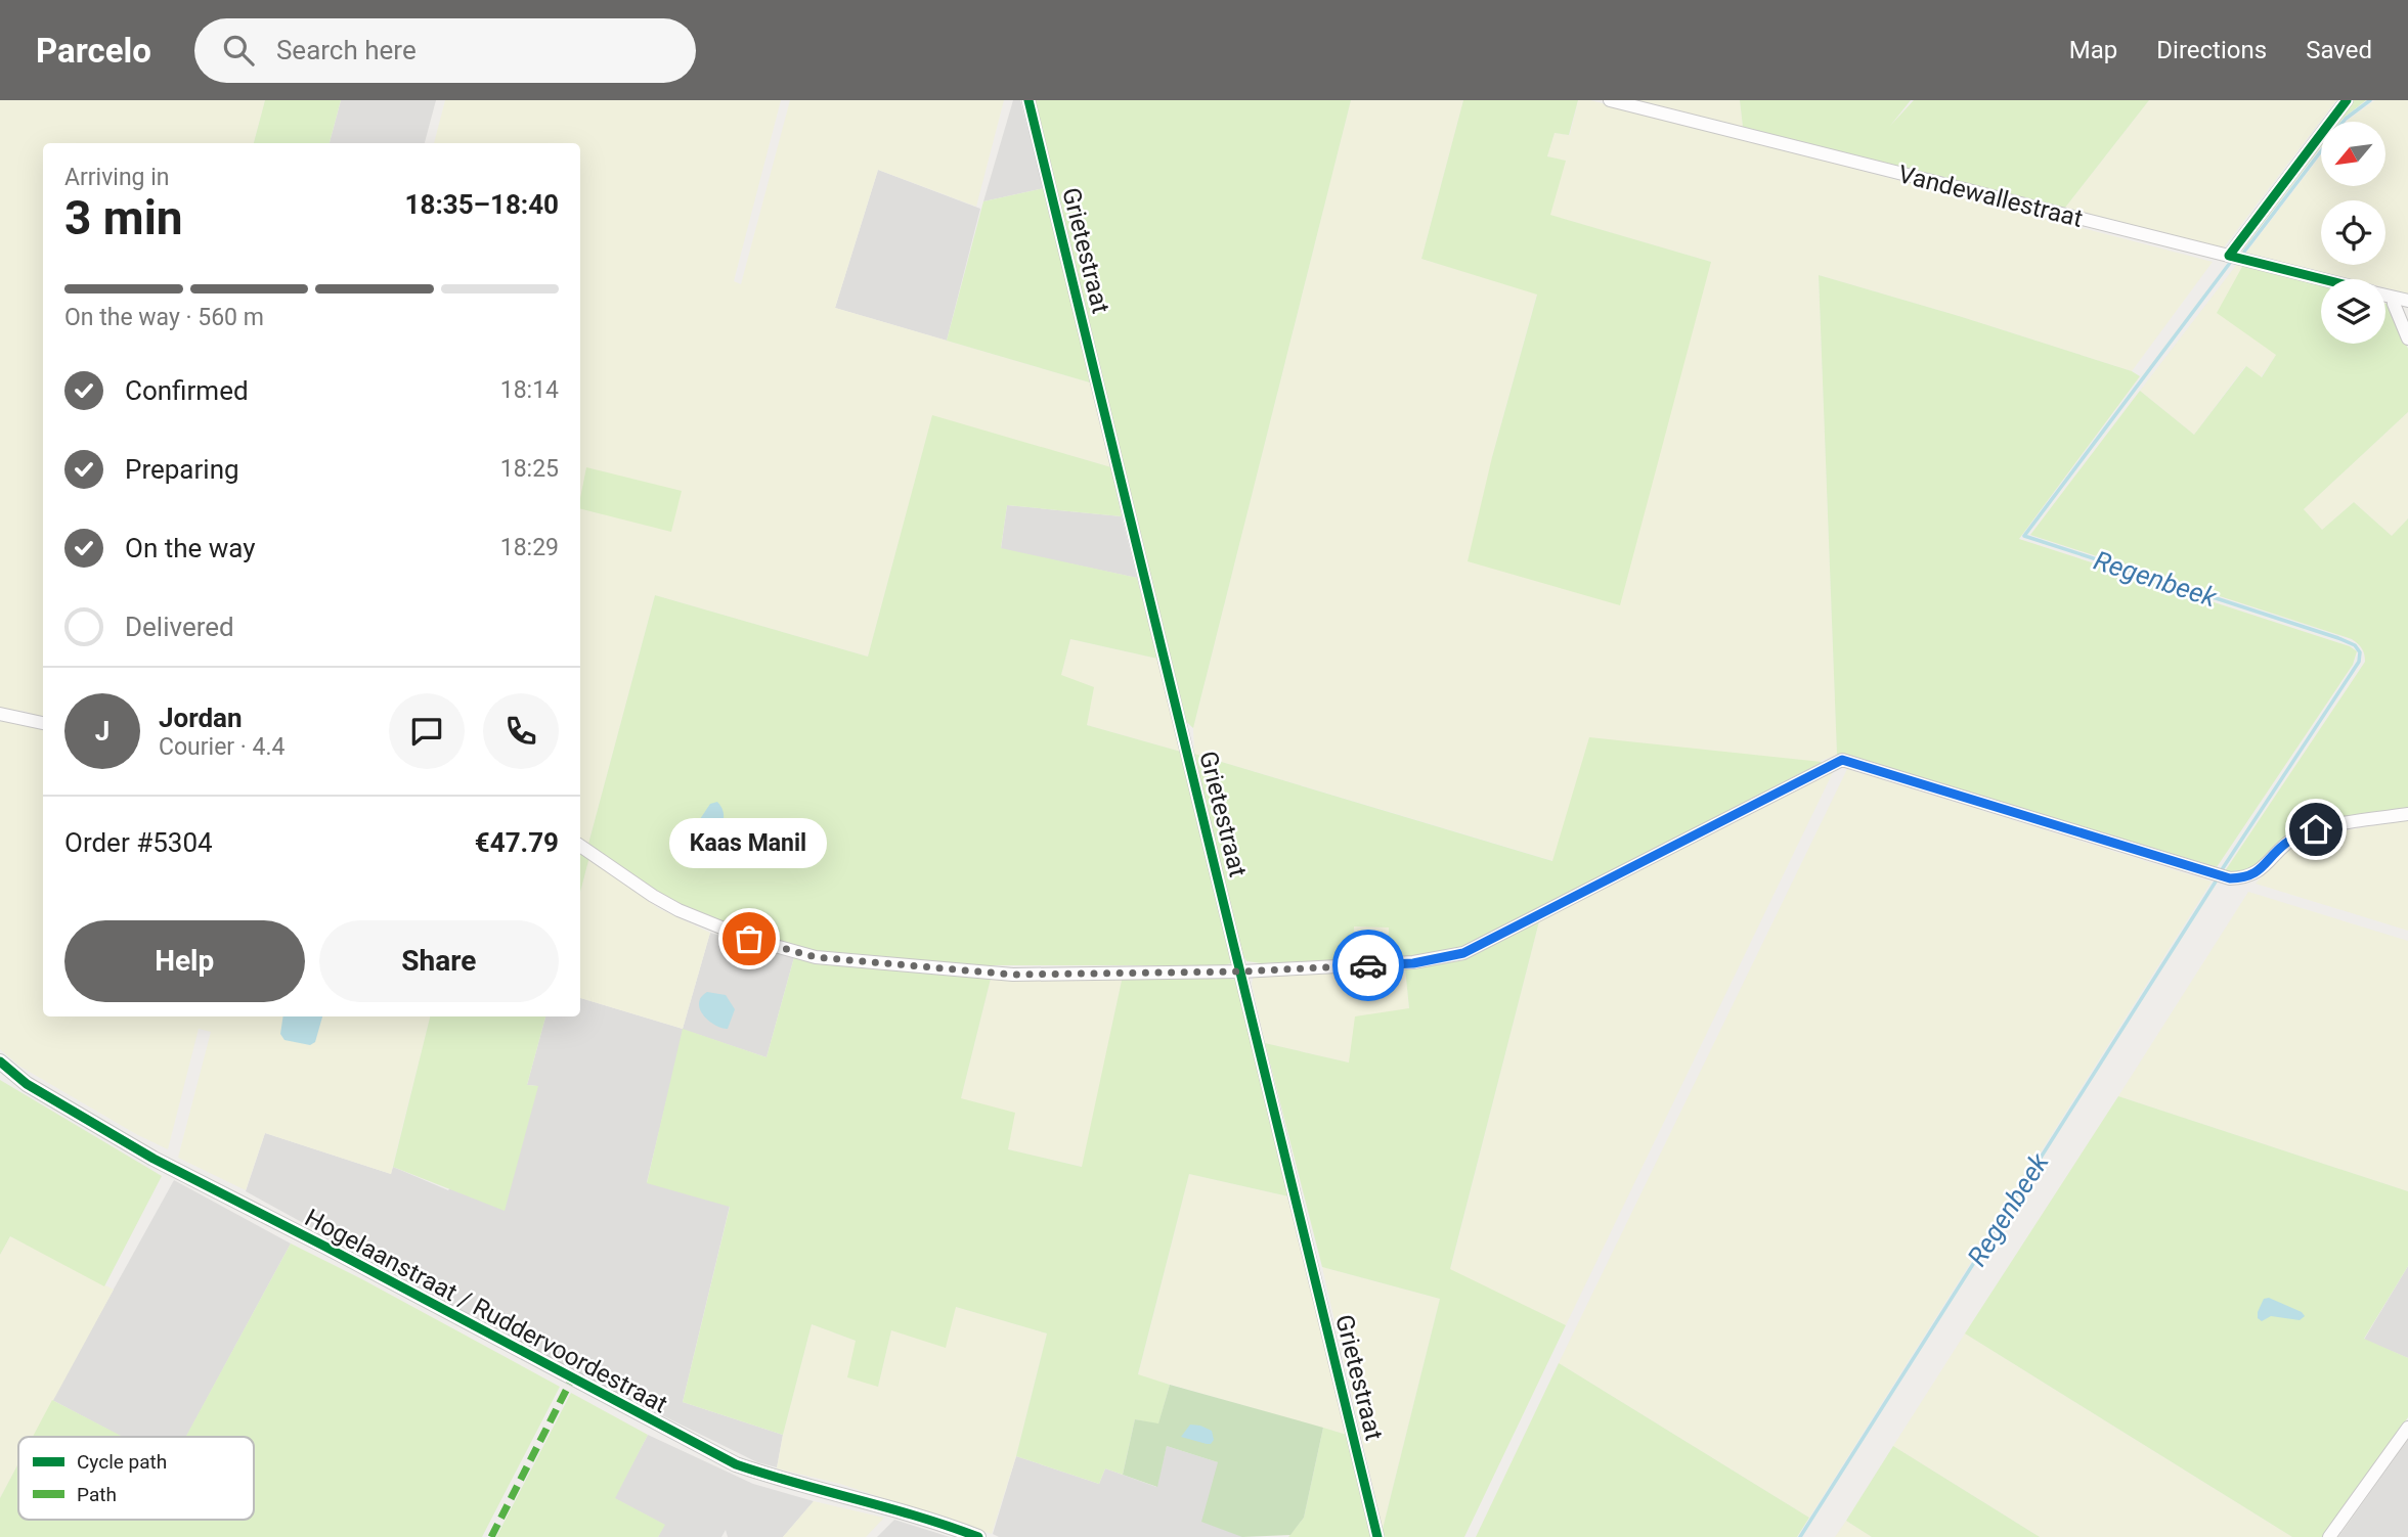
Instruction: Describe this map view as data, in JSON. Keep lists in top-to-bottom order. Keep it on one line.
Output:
{"streets":{"street":["Vandewallestraat","Grietestraat","Hogelaanstraat / Ruddervoordestraat"]},"water":["Regenbeek"],"places":["Kaas Manil"],"legend":["Cycle path","Path"],"north":"bottom left","page":{"header":"Parcelo","search":"Search here","nav":["Map","Directions","Saved"],"heading":["3 min","Arriving in","18:35–18:40"],"panel":["Jordan","Courier · 4.4","Order #5304","€47.79"],"bar":"On the way · 560 m","list":[["Confirmed","18:14"],["Preparing","18:25"],["On the way","18:29"],"Delivered"],"round":"J","bubble":"Kaas Manil","buttons":["Help","Share"]}}
